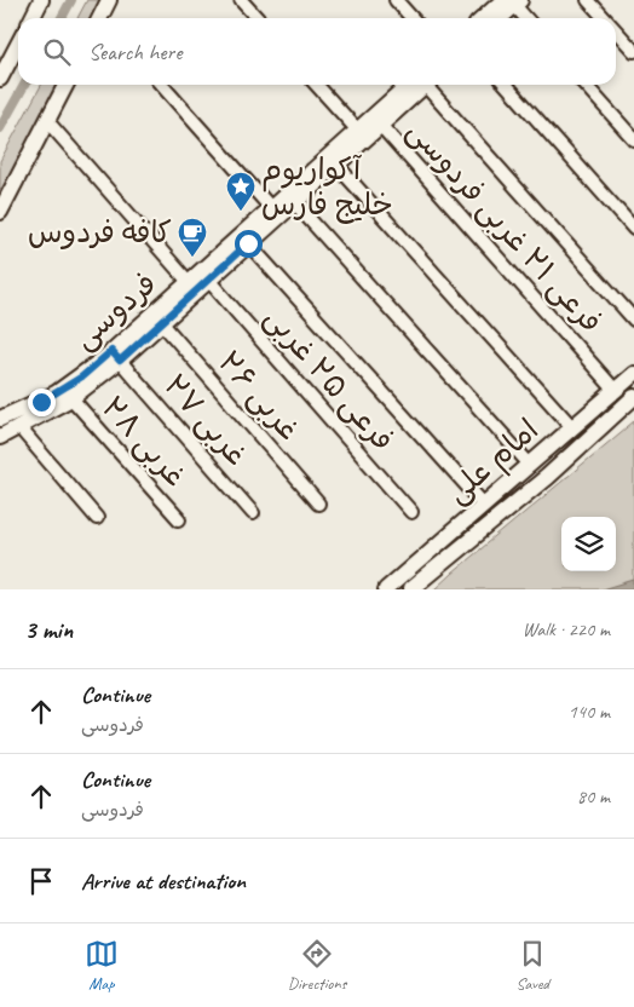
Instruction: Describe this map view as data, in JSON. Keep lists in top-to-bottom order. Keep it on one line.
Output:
{"streets":{"main road":["فردوسی","امام علی"],"street":["فرعی ۲۱ غربی فردوسی","فرعی ۲۵ غربی","۲۶ غربی","۲۷ غربی","۲۸ غربی"]},"crossings":[["فرعی ۲۱ غربی فردوسی","فردوسی"],["فرعی ۲۱ غربی فردوسی","امام علی"],["فردوسی","فرعی ۲۵ غربی"],["فردوسی","۲۶ غربی"],["فردوسی","۲۷ غربی"],["فردوسی","۲۸ غربی"]],"places":{"place":["آکواریوم خلیج فارس"],"cafe":["کافه فردوس"]},"page":{"search":"Search here","heading":["3 min","Walk · 220 m"],"list":[["Continue","فردوسی","140 m"],["Continue","فردوسی","80 m"],"Arrive at destination"],"nav":["Map","Directions","Saved"]}}
